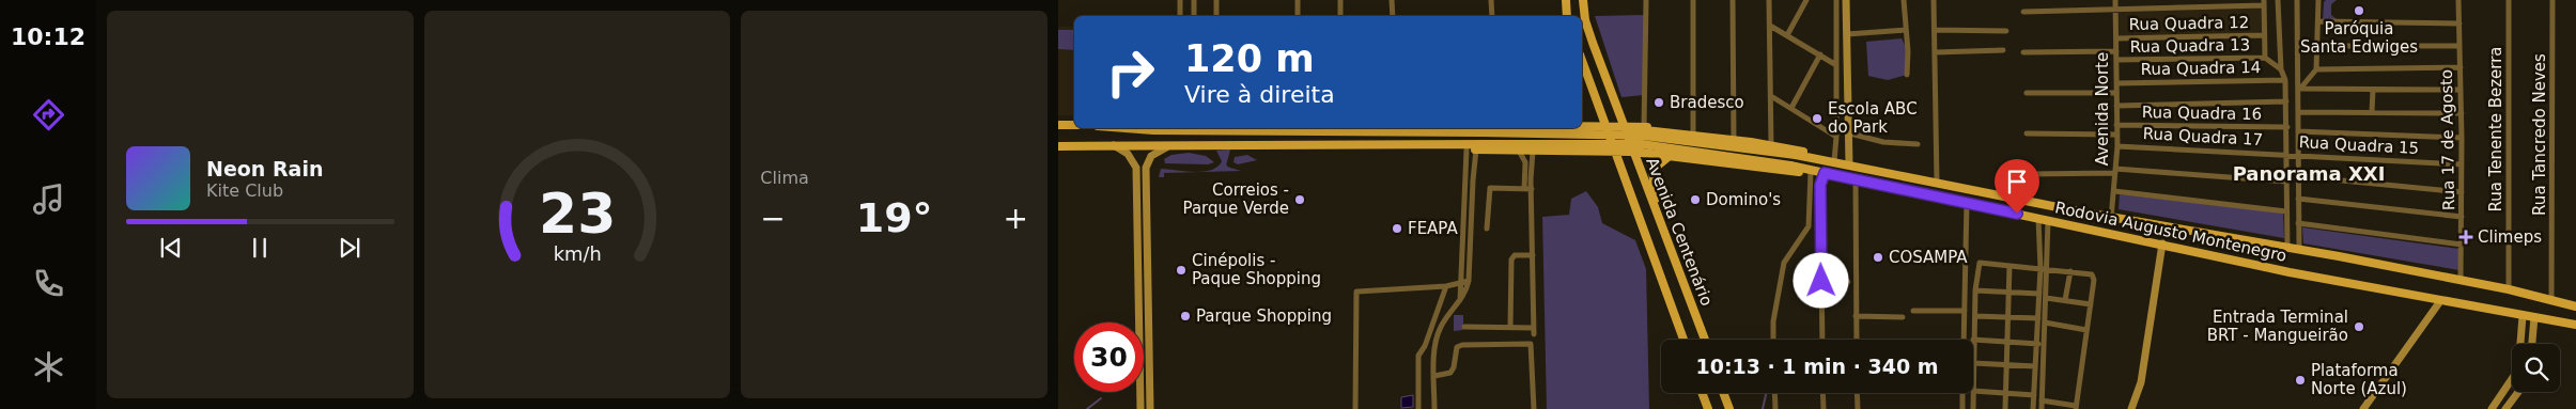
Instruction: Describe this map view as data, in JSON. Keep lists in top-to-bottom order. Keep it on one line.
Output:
{"streets":{"main road":["Avenida Centenário","Rodovia Augusto Montenegro"],"street":["Rua Quadra 12","Rua Quadra 13","Rua Quadra 14","Avenida Norte","Rua Quadra 16","Rua Tenente Bezerra","Rua Tancredo Neves","Rua Quadra 17","Rua 17 de Agosto","Rua Quadra 15"]},"crossings":[["Rua Quadra 12","Avenida Norte"],["Rua Quadra 13","Avenida Norte"],["Rua Quadra 14","Avenida Norte"],["Avenida Norte","Rua Quadra 16"],["Avenida Norte","Rua Quadra 17"],["Avenida Norte","Rodovia Augusto Montenegro"],["Rua Tenente Bezerra","Rodovia Augusto Montenegro"],["Rua Tancredo Neves","Rodovia Augusto Montenegro"],["Rua Quadra 17","Rua Quadra 15"],["Rua 17 de Agosto","Rua Quadra 15"],["Rua 17 de Agosto","Rodovia Augusto Montenegro"],["Avenida Centenário","Rodovia Augusto Montenegro"]],"districts":["Panorama XXI"],"places":{"other":["Paróquia Santa Edwiges","Bradesco","Escola ABC do Park","Correios - Parque Verde","Domino's","FEAPA","COSAMPA","Cinépolis - Paque Shopping","Parque Shopping","Entrada Terminal BRT - Mangueirão","Plataforma Norte (Azul)"],"health":["Climeps"]},"page":{"tabs":"10:12","tile":"Clima","turn":["120 m","Vire à direita"],"song":["Neon Rain","Kite Club"],"heat":["−","19°","+"],"limit":"30","trip":"10:13 · 1 min · 340 m","gauge":["23","km/h"]}}
